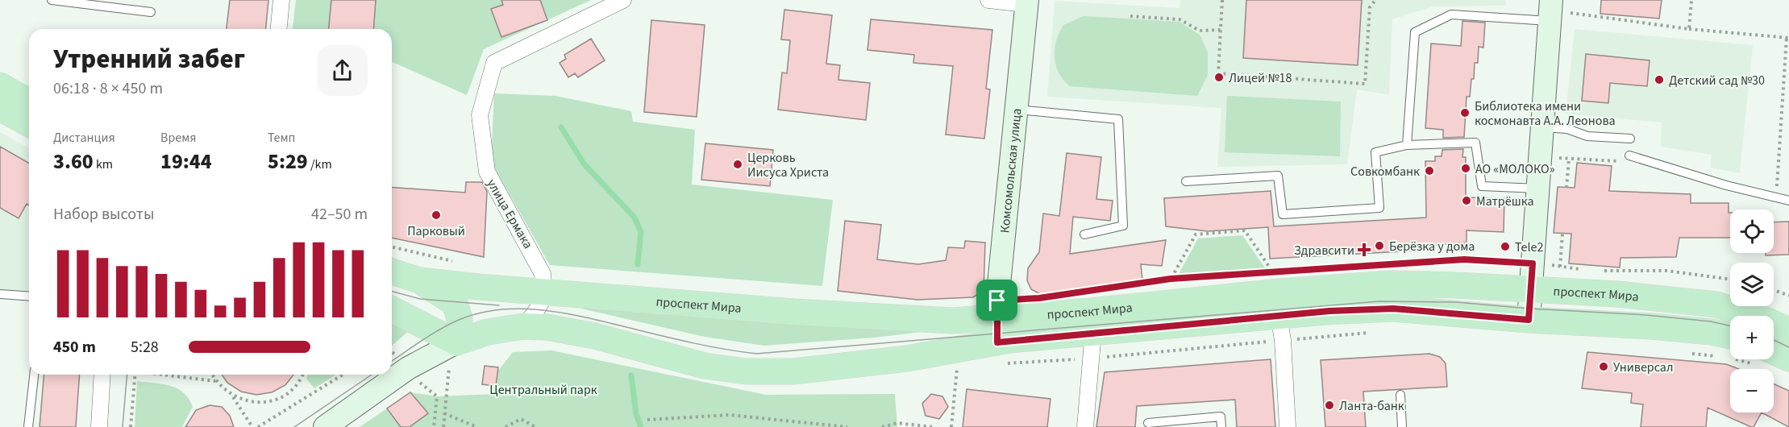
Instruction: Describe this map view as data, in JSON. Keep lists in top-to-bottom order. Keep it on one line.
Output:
{"streets":{"main road":["Комсомольская улица","проспект Мира"],"street":["улица Ермака"]},"crossings":[["Комсомольская улица","проспект Мира"],["улица Ермака","проспект Мира"]],"parks":["Центральный парк"],"places":{"other":["Лицей №18","Детский сад №30","Библиотека имени космонавта А.А. Леонова","Церковь Иисуса Христа","АО «МОЛОКО»","Совкомбанк","Матрёшка","Парковый","Берёзка у дома","Tele2","Универсал","Ланта-банк"],"health":["Здравсити"]},"page":{"heading":["Утренний забег","06:18 · 8 × 450 m"],"stats":[["Дистанция","3.60 km"],["Время","19:44"],["Темп","5:29 /km"]],"chart":["Набор высоты","42–50 m"],"map_buttons":["+","−"],"list":[{"name":"450 m","note":"5:28"}]}}
